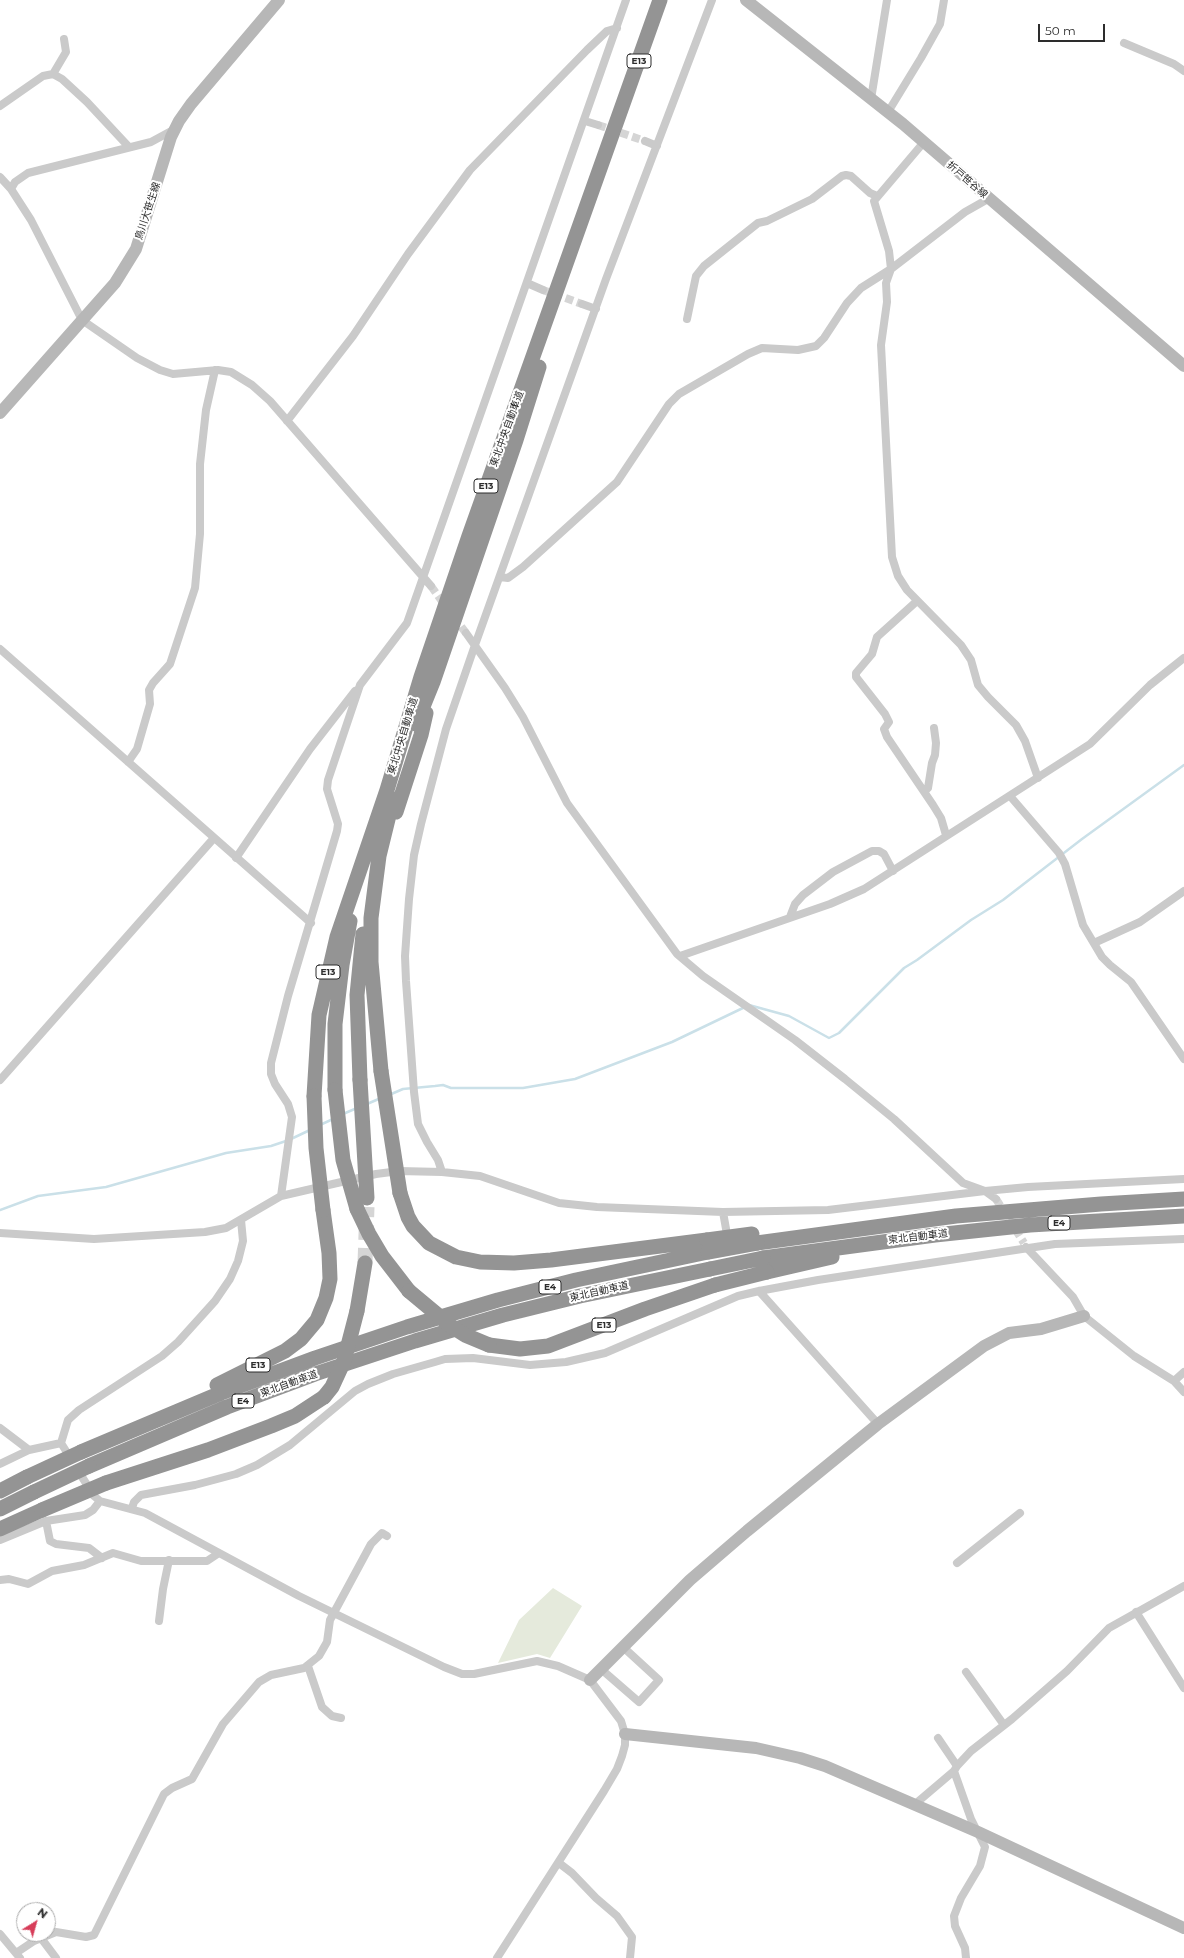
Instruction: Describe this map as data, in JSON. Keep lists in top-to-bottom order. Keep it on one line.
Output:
{"streets":{"highway":["E13","東北中央自動車道","E4","東北自動車道"],"street":["折戸笹谷線","鳥川大笹生線"]},"crossings":[["E13","東北中央自動車道"],["E13","東北自動車道"]],"scale_bar":"50 m","north":"top right"}
